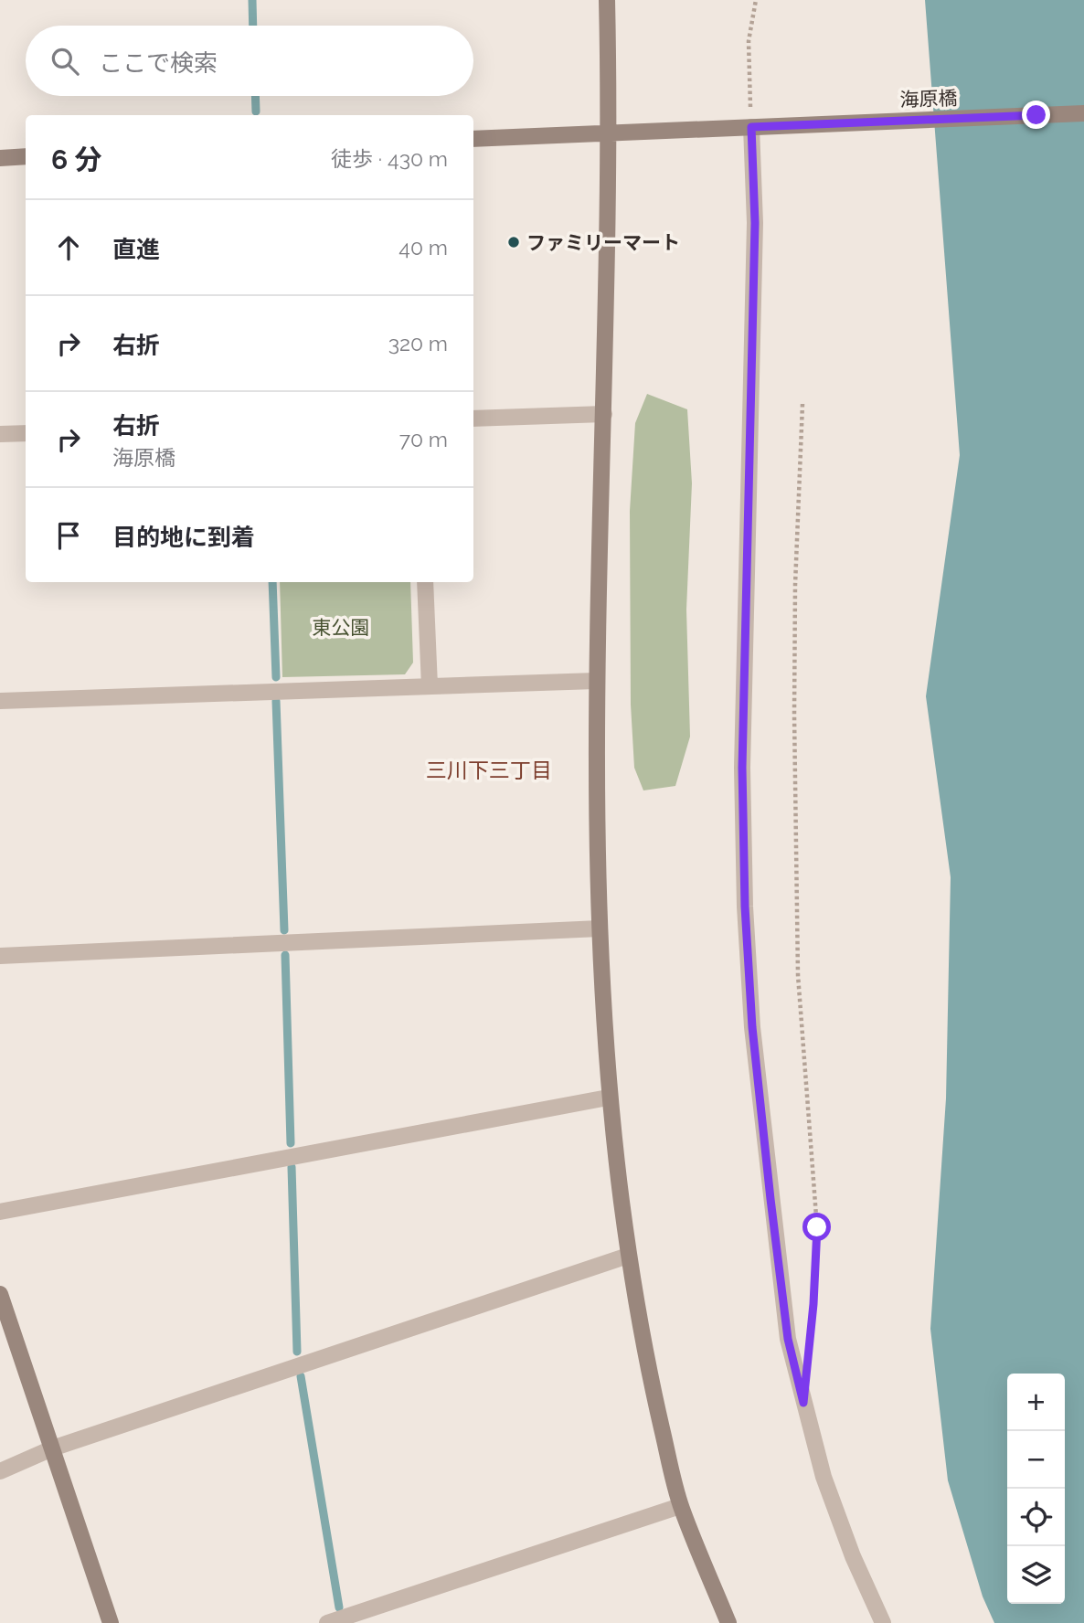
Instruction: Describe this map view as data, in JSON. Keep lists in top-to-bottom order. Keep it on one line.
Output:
{"streets":{"street":["海原橋"]},"districts":["三川下三丁目"],"parks":["東公園"],"places":["ファミリーマート"],"page":{"search":"ここで検索","heading":["6 分","徒歩 · 430 m"],"list":[["直進","40 m"],["右折","320 m"],["右折","海原橋","70 m"],"目的地に到着"],"map_buttons":["+","−"]}}
